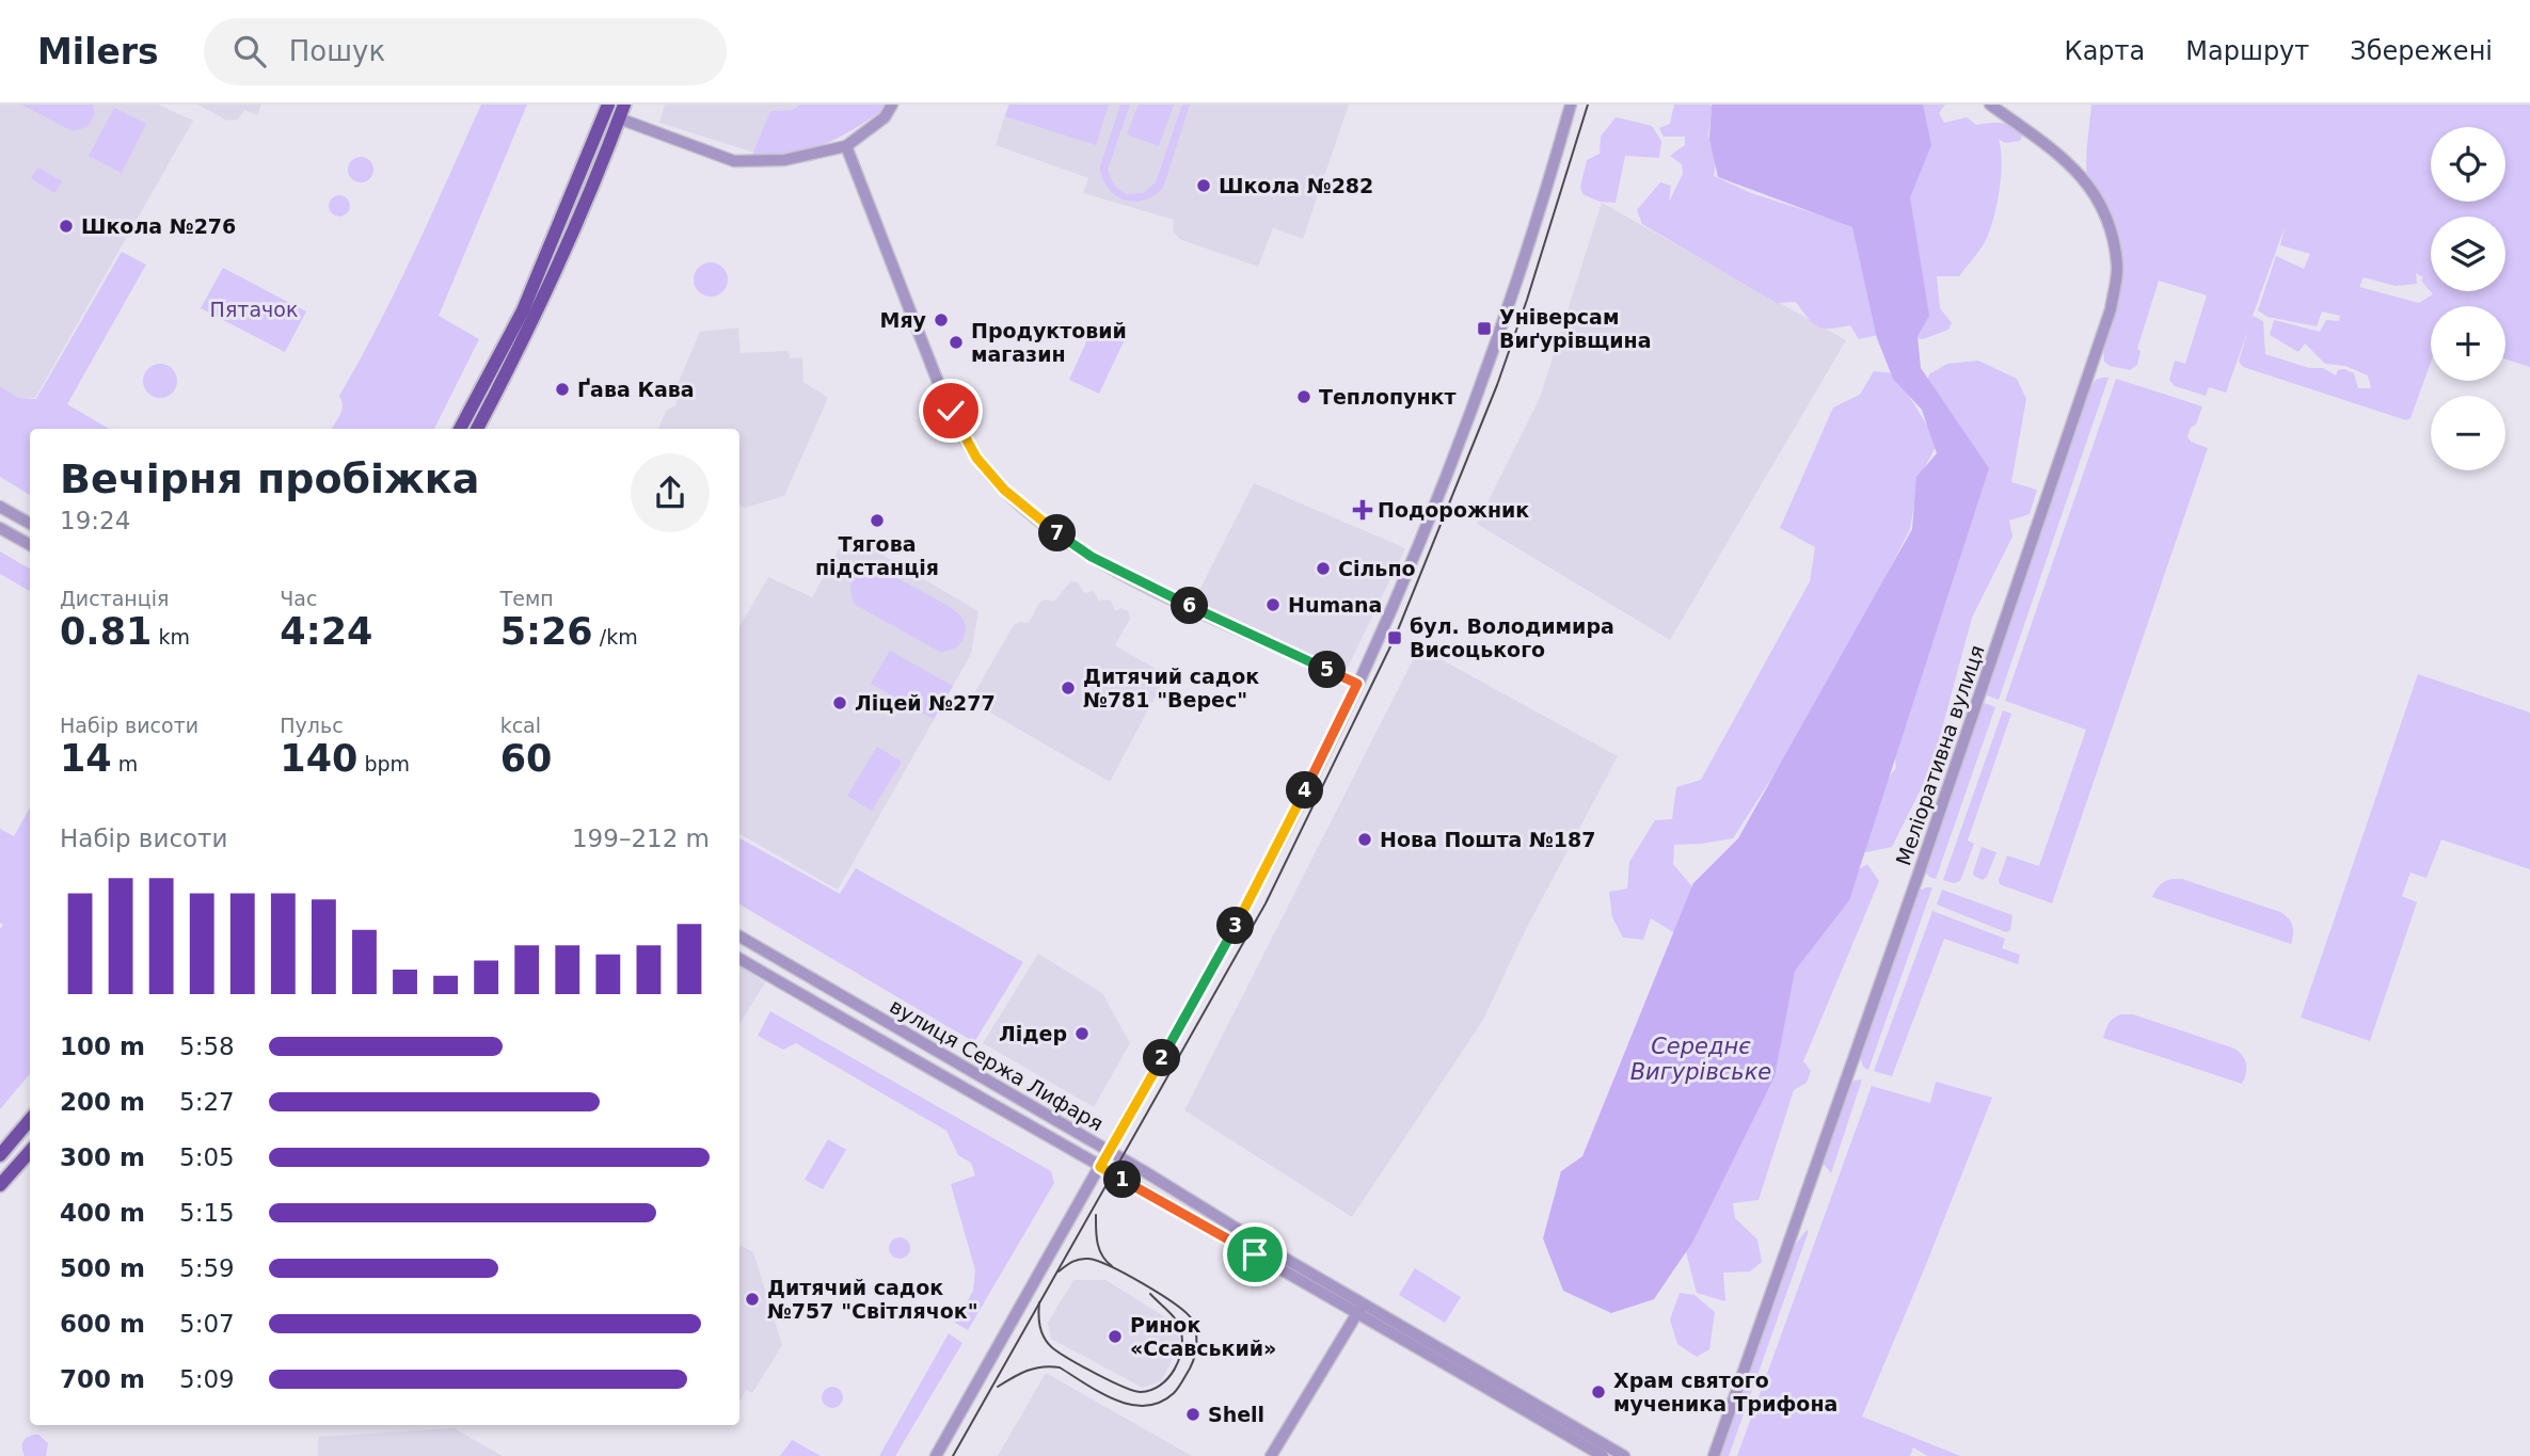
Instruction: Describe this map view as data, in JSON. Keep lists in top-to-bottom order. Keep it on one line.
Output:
{"streets":{"street":["Меліоративна вулиця","вулиця Сержа Лифаря"]},"water":["Середнє Вигурівське"],"parks":["Пятачок"],"places":{"other":["Школа №282","Школа №276","Мяу","Продуктовий магазин","Ґава Кава","Теплопункт","Тягова пiдстанцiя","Сільпо","Humana","Дитячий садок №781 \"Верес\"","Ліцей №277","Нова Пошта №187","Лідер","Дитячий садок №757 \"Світлячок\"","Ринок «Ссавський»","Храм святого мученика Трифона","Shell"],"transit":["Універсам Виґурівщина","бул. Володимира Висоцького"],"health":["Подорожник"]},"page":{"header":"Milers","search":"Пошук","nav":["Карта","Маршрут","Збережені"],"map_buttons":["+","−"],"heading":["Вечірня пробіжка","19:24"],"pins":["7","6","5","4","3","2","1"],"stats":[["Дистанція","0.81 km"],["Час","4:24"],["Темп","5:26 /km"],["Набір висоти","14 m"],["Пульс","140 bpm"],["kcal","60"]],"chart":["Набір висоти","199–212 m"],"list":[{"name":"100 m","note":"5:58"},{"name":"200 m","note":"5:27"},{"name":"300 m","note":"5:05"},{"name":"400 m","note":"5:15"},{"name":"500 m","note":"5:59"},{"name":"600 m","note":"5:07"},{"name":"700 m","note":"5:09"}]}}
